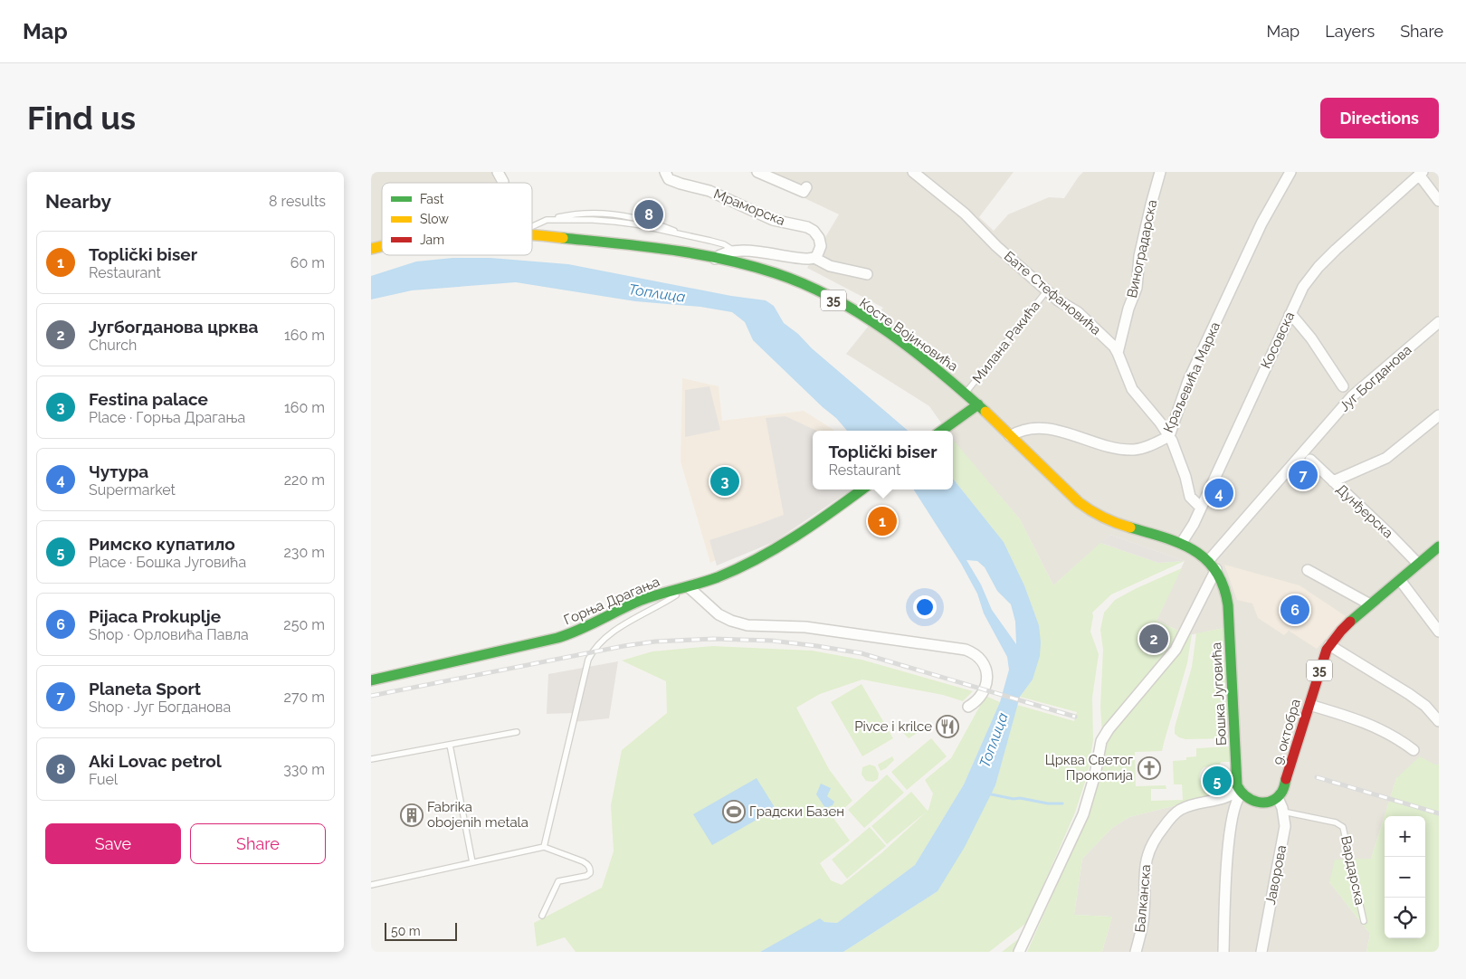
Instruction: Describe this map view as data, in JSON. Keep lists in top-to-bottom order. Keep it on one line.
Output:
{"streets":{"main road":["35","Косте Војиновића","Горња Драгања","Бошка Југовића","9. октобра"],"street":["Мраморска","Виноградарска","Бате Стефановића","Косовска","Краљевића Марка","Југ Богданова","Дунђерска","Јаворова","Балканска"],"lane":["Милана Ракића","Вардарска"]},"crossings":[["Виноградарска","Бате Стефановића"],["Бате Стефановића","Косовска"],["Бате Стефановића","Милана Ракића"],["Бате Стефановића","Краљевића Марка"],["Косте Војиновића","Косовска"],["Косте Војиновића","Милана Ракића"],["Косте Војиновића","Краљевића Марка"],["Косте Војиновића","Југ Богданова"],["Косте Војиновића","Бошка Југовића"],["Дунђерска","9. октобра"],["Бошка Југовића","Балканска"],["9. октобра","Јаворова"],["Вардарска","Јаворова"]],"water":["Топлица"],"places":{"restaurant":["Pivce i krilce"],"church":["Црква Светог Прокопија"],"sports":["Градски Базен"],"building":["Fabrika obojenih metala"]},"legend":["Fast","Slow","Jam"],"scale_bar":"50 m","page":{"header":"Map","nav":["Map","Layers","Share"],"buttons":["Directions",["Save","Share"]],"title":"Find us","heading":["Nearby","8 results"],"pins":["8","7","3","4","1","6","2","5"],"list":[{"mark":"1","name":"Toplički biser","note":"Restaurant","value":"60 m"},{"mark":"2","name":"Југбогданова црква","note":"Church","value":"160 m"},{"mark":"3","name":"Festina palace","note":"Place · Горња Драгања","value":"160 m"},{"mark":"4","name":"Чутура","note":"Supermarket","value":"220 m"},{"mark":"5","name":"Римско купатило","note":"Place · Бошка Југовића","value":"230 m"},{"mark":"6","name":"Pijaca Prokuplje","note":"Shop · Орловића Павла","value":"250 m"},{"mark":"7","name":"Planeta Sport","note":"Shop · Југ Богданова","value":"270 m"},{"mark":"8","name":"Aki Lovac petrol","note":"Fuel","value":"330 m"}],"popup":["Toplički biser","Restaurant"],"map_buttons":["+","−"],"scale":"50 m"}}
